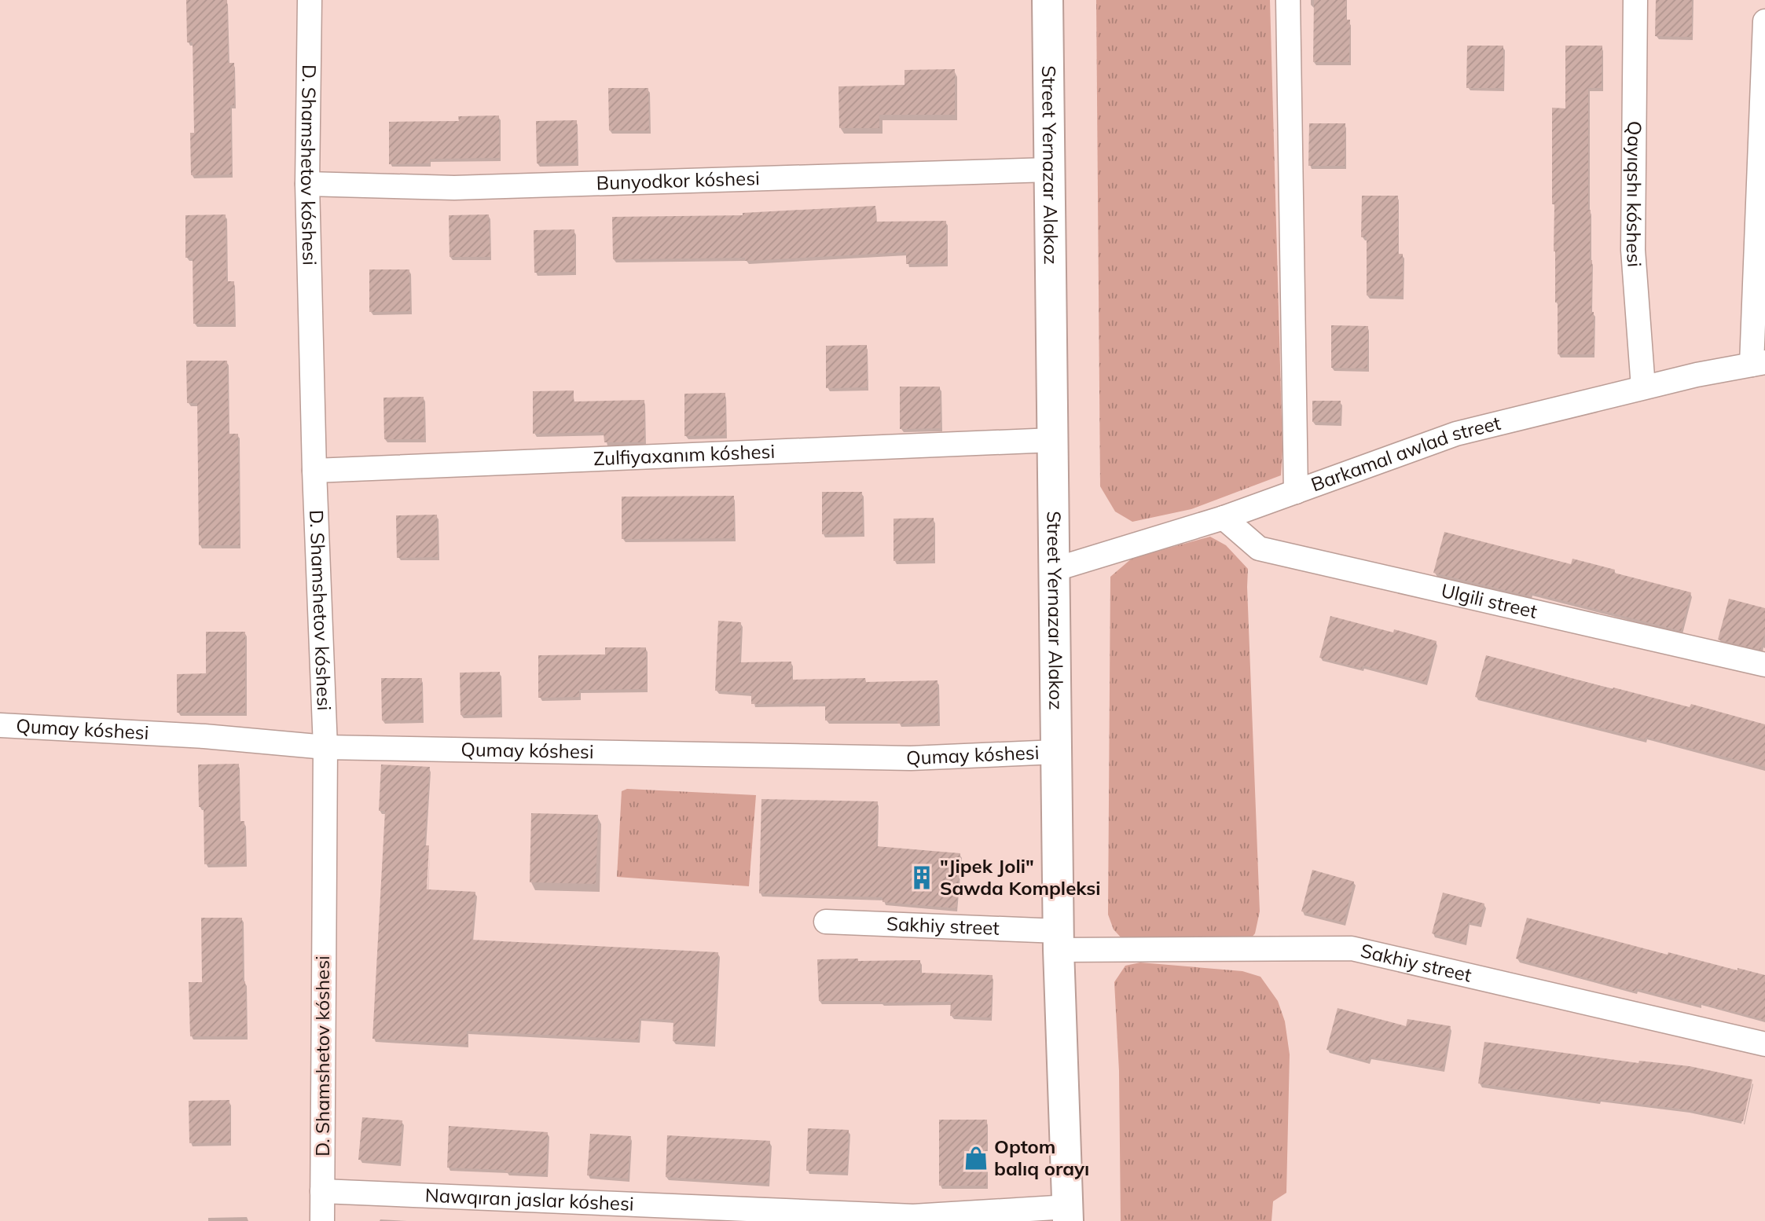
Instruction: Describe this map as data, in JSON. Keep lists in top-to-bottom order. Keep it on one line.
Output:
{"streets":{"main road":["Street Yernazar Alakoz"],"street":["D. Shamshetov kóshesi","Bunyodkor kóshesi","Qayıqshı kóshesi","Zulfiyaxanım kóshesi","Barkamal awlad street","Ulgili street","Qumay kóshesi","Sakhiy street","Nawqıran jaslar kóshesi"]},"crossings":[["D. Shamshetov kóshesi","Bunyodkor kóshesi"],["D. Shamshetov kóshesi","Zulfiyaxanım kóshesi"],["D. Shamshetov kóshesi","Qumay kóshesi"],["D. Shamshetov kóshesi","Nawqıran jaslar kóshesi"],["Street Yernazar Alakoz","Bunyodkor kóshesi"],["Street Yernazar Alakoz","Zulfiyaxanım kóshesi"],["Street Yernazar Alakoz","Barkamal awlad street"],["Street Yernazar Alakoz","Qumay kóshesi"],["Street Yernazar Alakoz","Sakhiy street"],["Street Yernazar Alakoz","Nawqıran jaslar kóshesi"],["Qayıqshı kóshesi","Barkamal awlad street"],["Barkamal awlad street","Ulgili street"]],"places":{"building":["\"Jipek Joli\" Sawda Kompleksi"],"shop":["Optom balıq orayı"]}}
